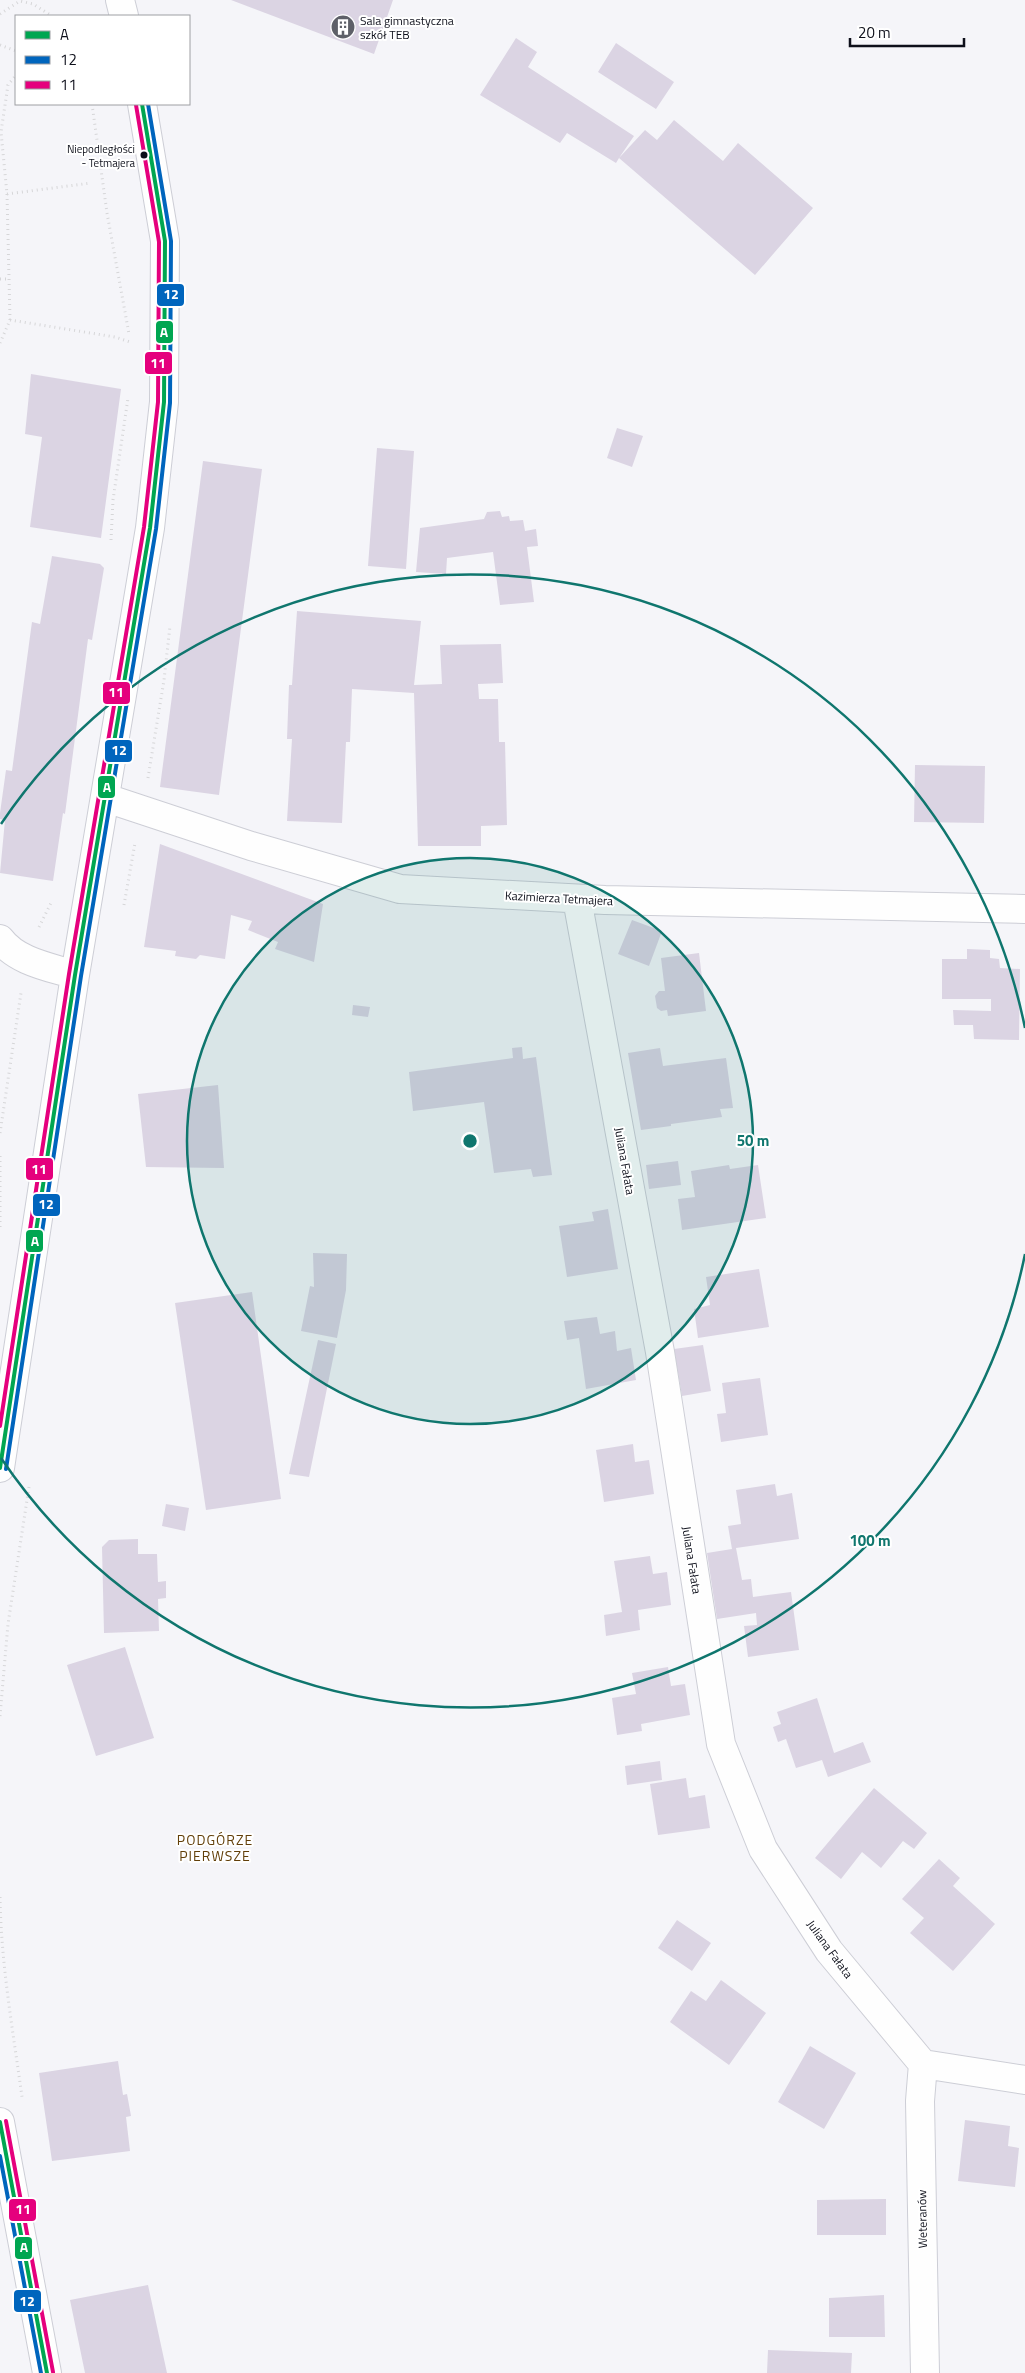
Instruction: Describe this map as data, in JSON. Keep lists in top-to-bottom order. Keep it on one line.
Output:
{"streets":{"street":["Kazimierza Tetmajera","Juliana Fałata","Weteranów"]},"crossings":[["Kazimierza Tetmajera","Juliana Fałata"],["Juliana Fałata","Weteranów"]],"districts":["PODGÓRZE PIERWSZE"],"places":{"building":["Sala gimnastyczna szkół TEB"],"other":["Niepodległości - Tetmajera"]},"lines":["transit line A","transit line 12","transit line 11"],"legend":["A","12","11"],"scale_bar":"20 m","rings":["50 m","100 m"]}
